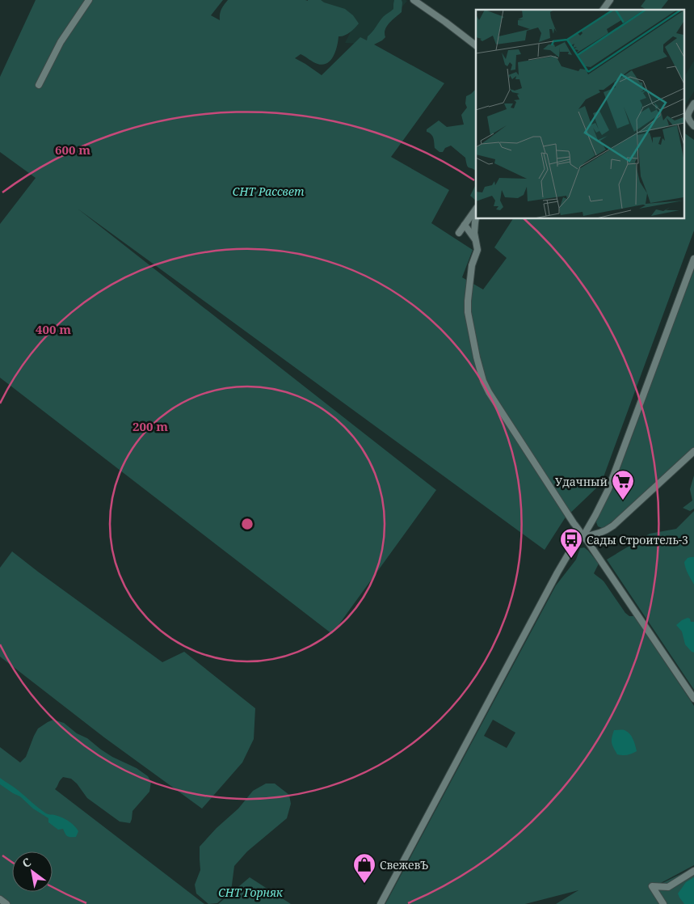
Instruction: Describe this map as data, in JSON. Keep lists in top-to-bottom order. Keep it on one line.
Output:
{"parks":["СНТ Рассвет","СНТ Горняк"],"places":{"supermarket":["Удачный"],"bus stop":["Сады Строитель-3"],"shop":["СвежевЪ"]},"north":"top left","rings":["600 m","400 m","200 m"]}
